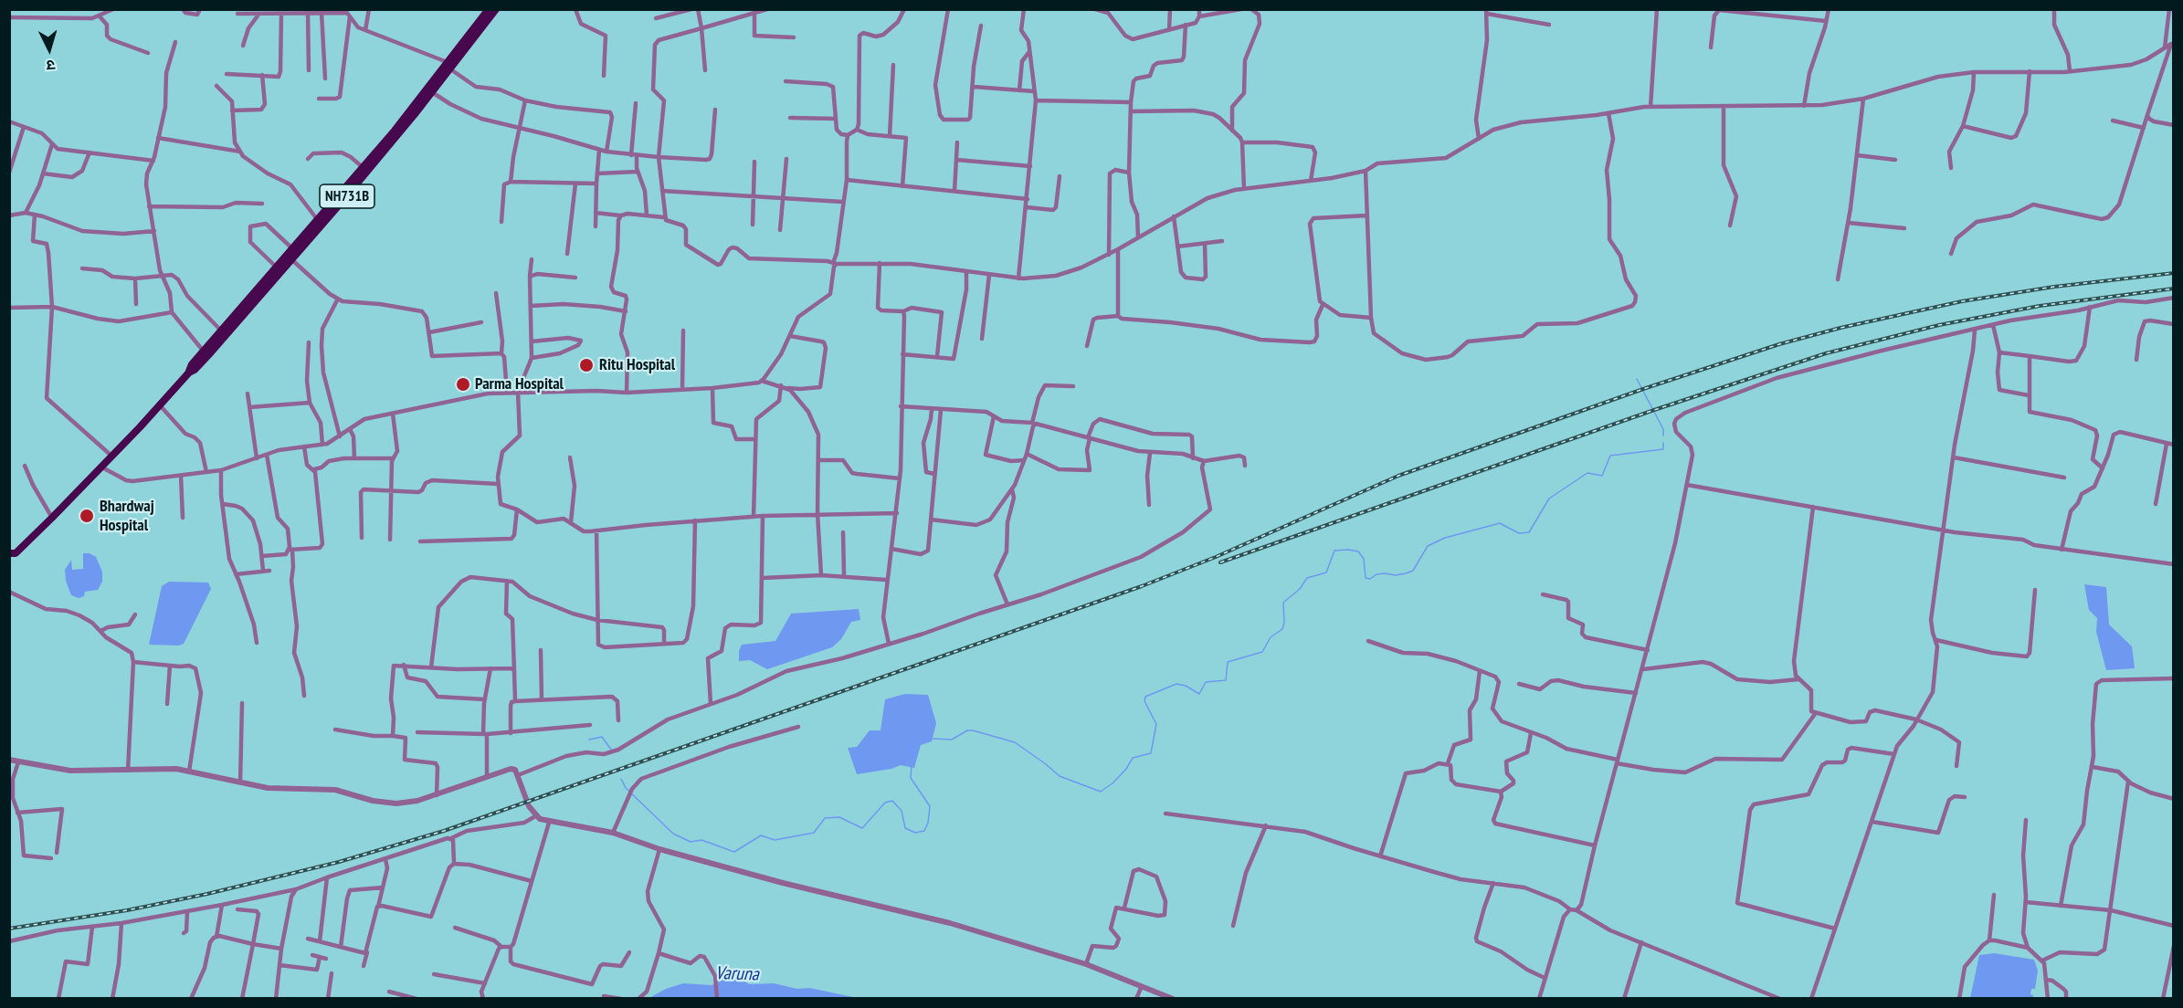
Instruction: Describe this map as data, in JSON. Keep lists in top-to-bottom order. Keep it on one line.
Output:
{"streets":{"highway":["NH731B"]},"water":["Varuna"],"places":["Ritu Hospital","Parma Hospital","Bhardwaj Hospital"],"north":"bottom"}
